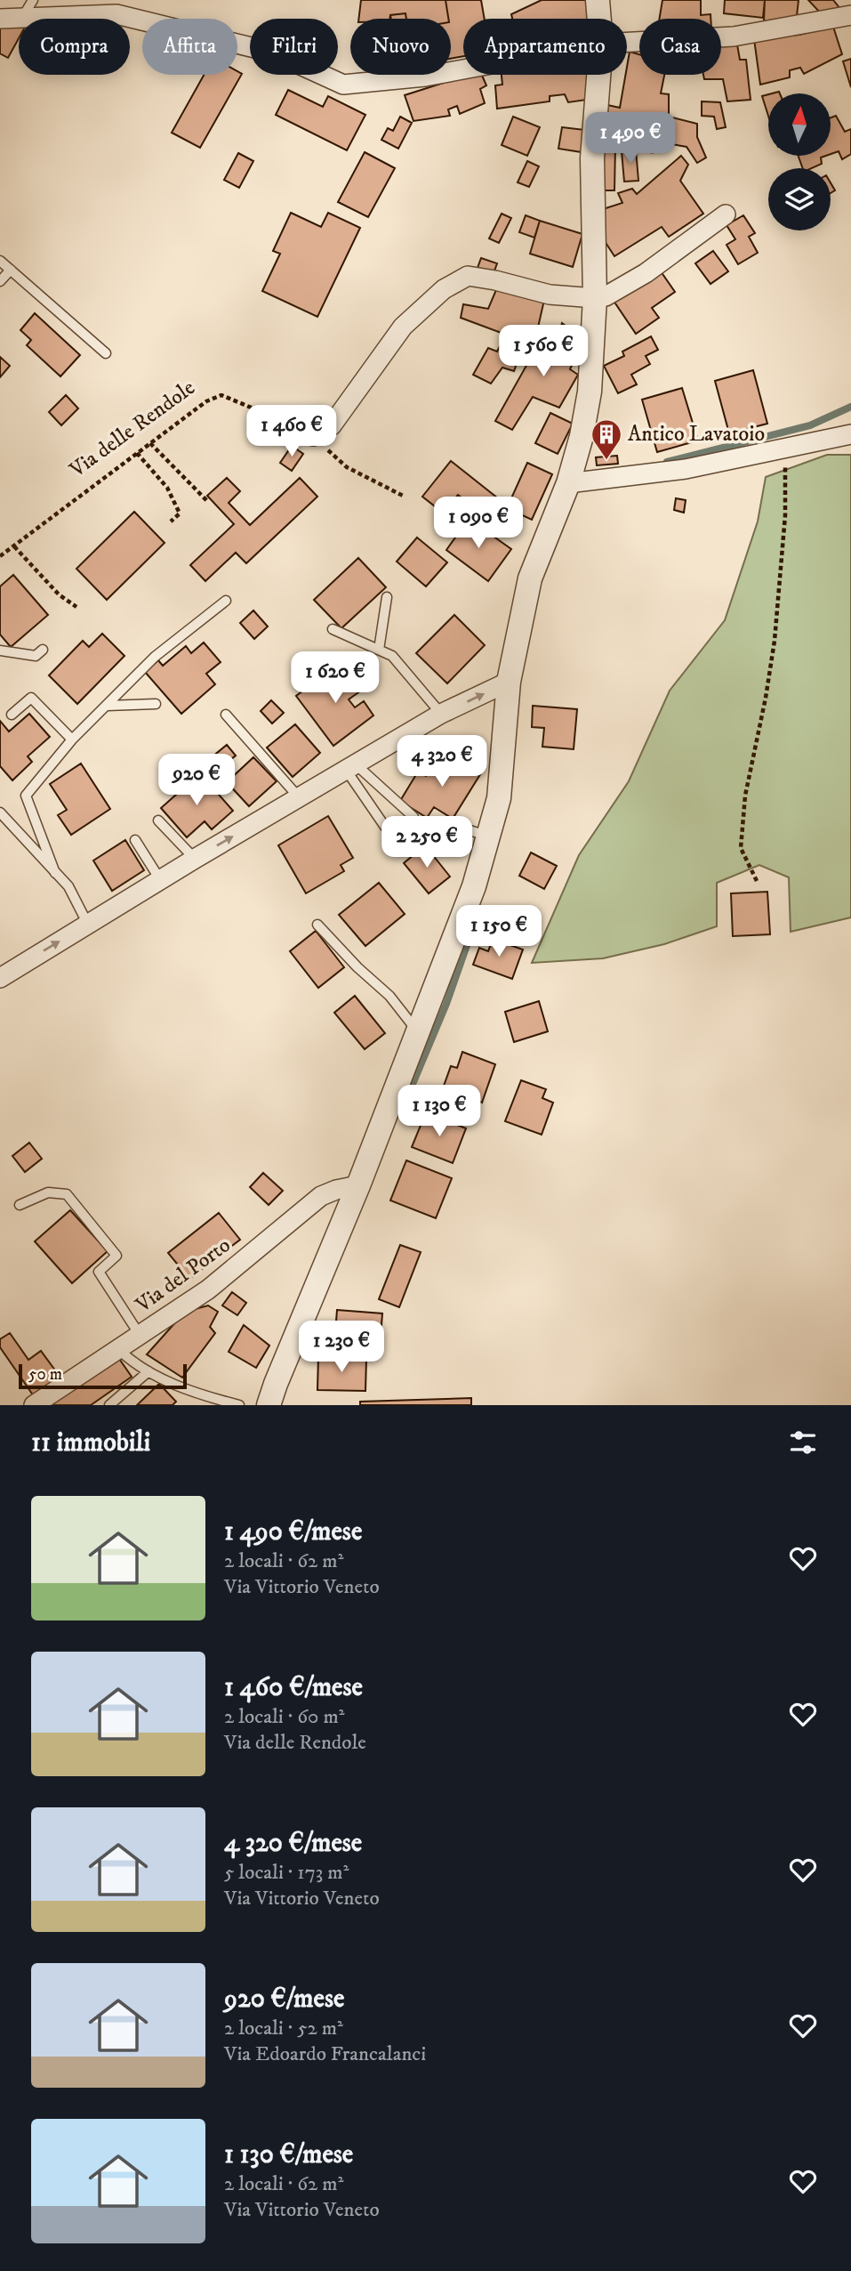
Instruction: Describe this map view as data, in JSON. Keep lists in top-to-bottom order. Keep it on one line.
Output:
{"streets":{"street":["Via del Porto"],"path":["Via delle Rendole"]},"places":{"building":["Antico Lavatoio"]},"scale_bar":"50 m","north":"top","page":{"chip":["Compra","Affitta","Filtri","Nuovo","Appartamento","Casa"],"price":["1 490 €","1 560 €","1 460 €","1 090 €","1 620 €","4 320 €","920 €","2 250 €","1 150 €","1 130 €","1 230 €"],"scale":"50 m","heading":"11 immobili","list":[{"name":"1 490 €/mese","note":"2 locali · 62 m² · Via Vittorio Veneto"},{"name":"1 460 €/mese","note":"2 locali · 60 m² · Via delle Rendole"},{"name":"4 320 €/mese","note":"5 locali · 173 m² · Via Vittorio Veneto"},{"name":"920 €/mese","note":"2 locali · 52 m² · Via Edoardo Francalanci"},{"name":"1 130 €/mese","note":"2 locali · 62 m² · Via Vittorio Veneto"}]}}
